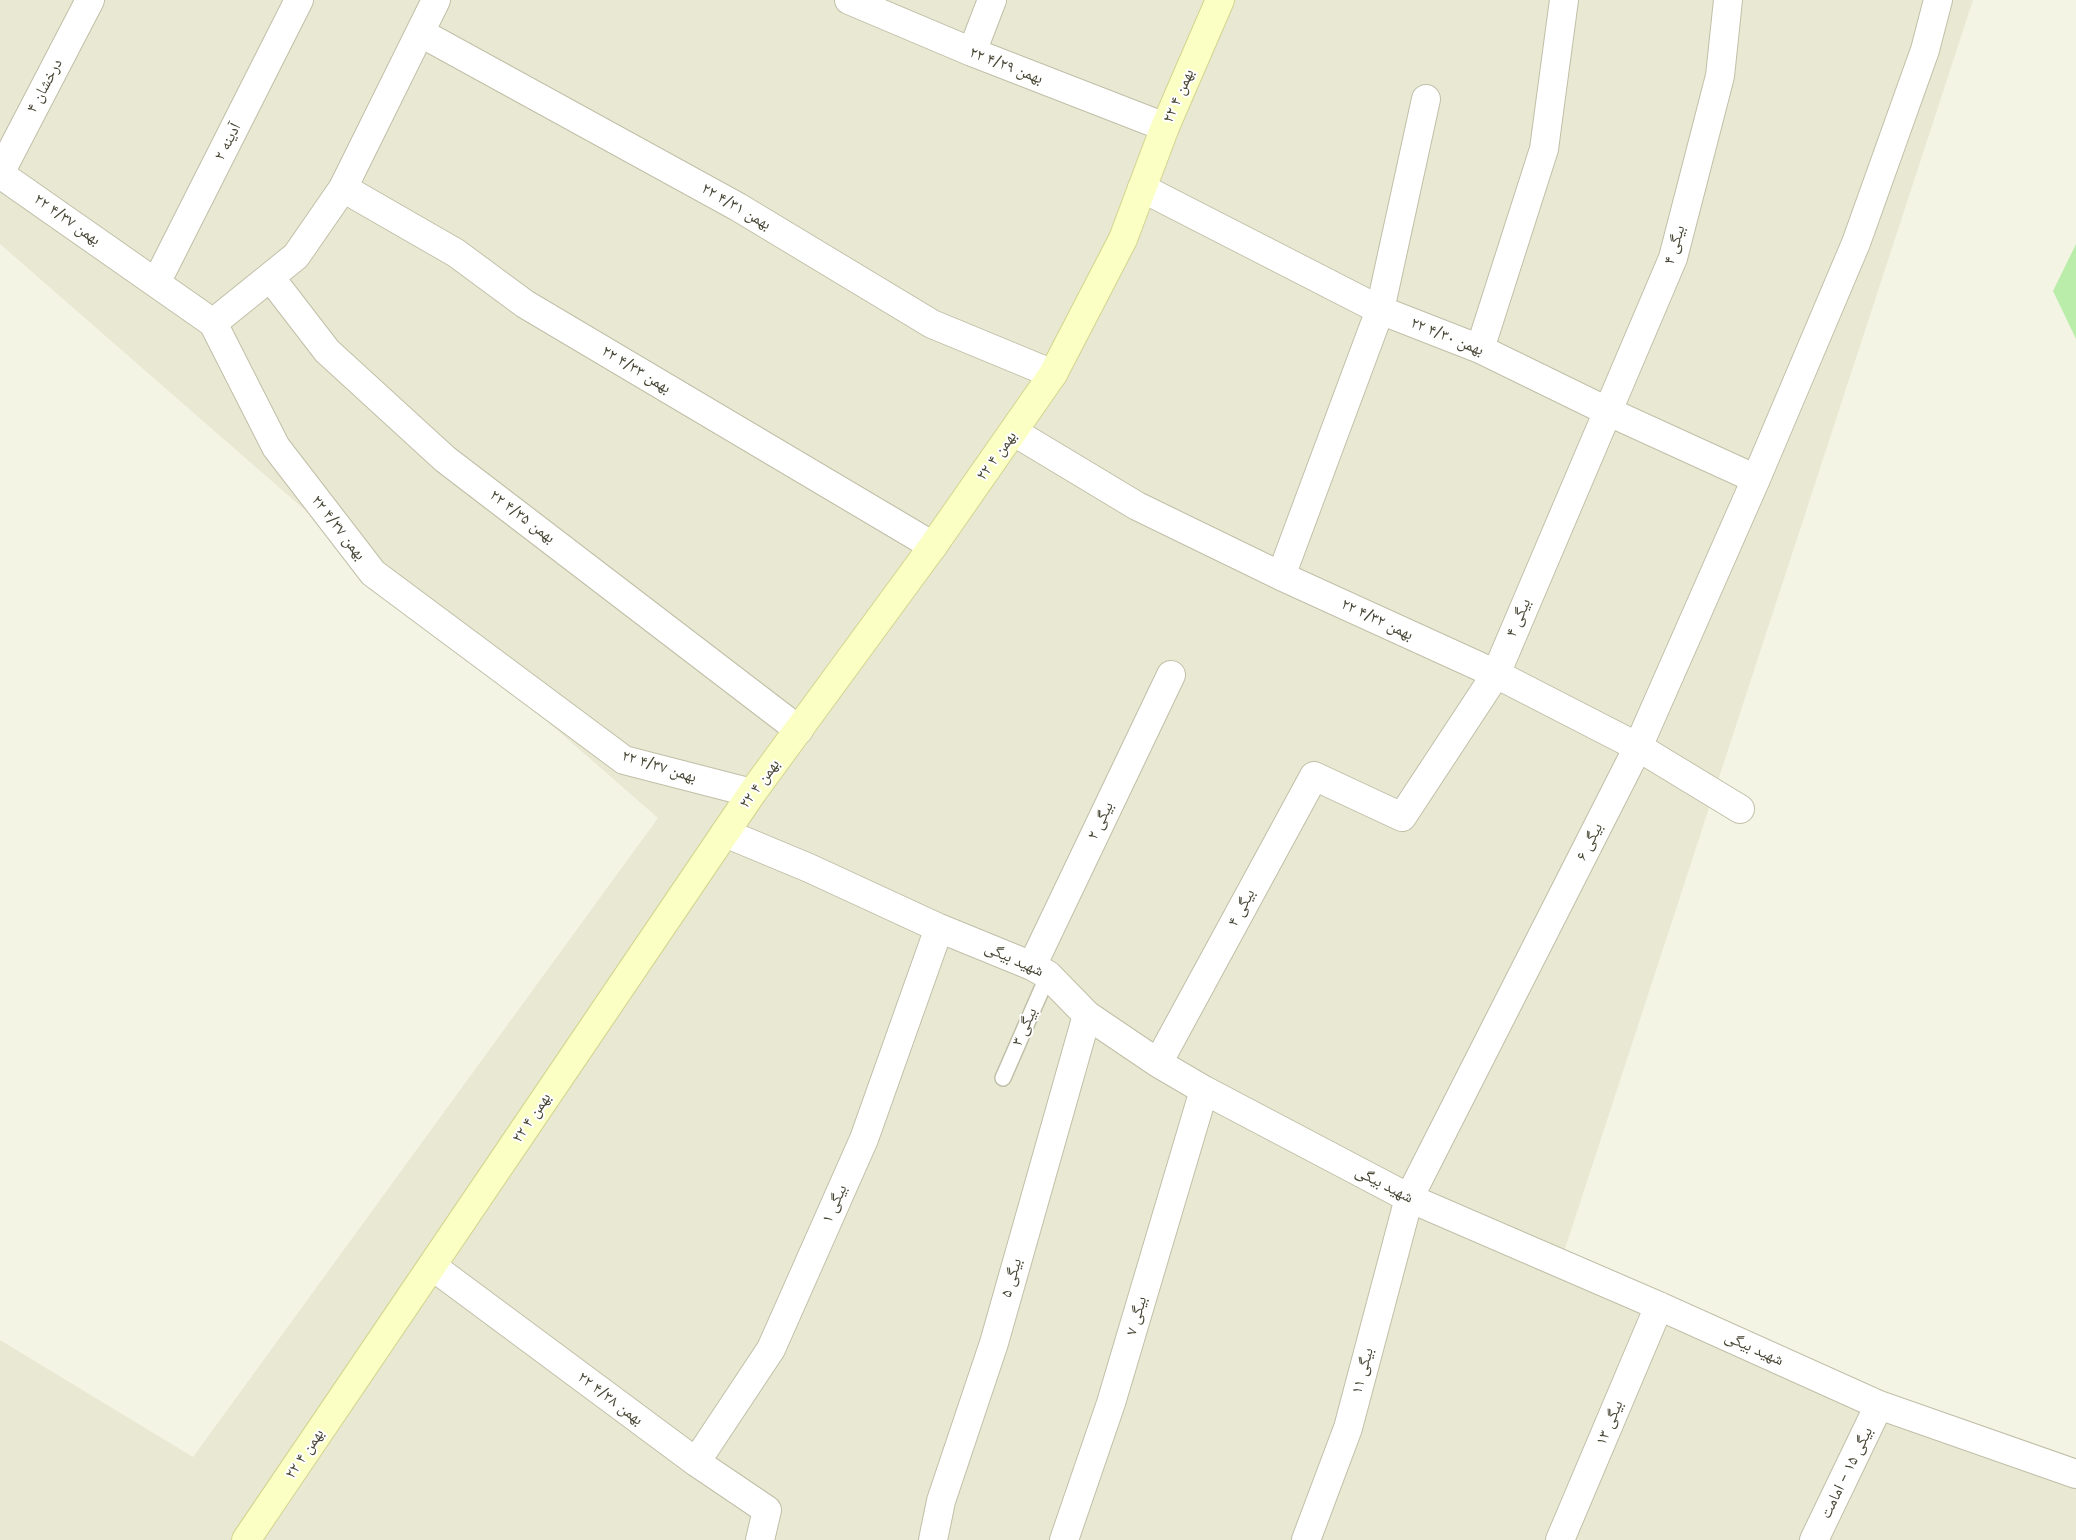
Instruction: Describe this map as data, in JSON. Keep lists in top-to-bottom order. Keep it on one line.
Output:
{"streets":{"street":["۲۲ بهمن ۴/۲۹","درخشان ۴","۲۲ بهمن ۴","آدینه ۲","۲۲ بهمن ۴/۳۱","۲۲ بهمن ۴/۳۷","بیگی ۴","۲۲ بهمن ۴/۳۰","۲۲ بهمن ۴/۳۳","۲۲ بهمن ۴/۳۵","۲۲ بهمن ۴/۳۲","بیگی ۲","بیگی ۶","شهید بیگی","بیگی ۱","بیگی ۵","بیگی ۷","بیگی ۱۱","۲۲ بهمن ۴/۳۸","بیگی ۱۳","بیگی ۱۵ - امامت"],"lane":["بیگی ۳"]},"crossings":[["۲۲ بهمن ۴/۲۹","۲۲ بهمن ۴"],["درخشان ۴","۲۲ بهمن ۴/۳۷"],["۲۲ بهمن ۴","۲۲ بهمن ۴/۳۱"],["۲۲ بهمن ۴","۲۲ بهمن ۴/۳۷"],["۲۲ بهمن ۴","۲۲ بهمن ۴/۳۰"],["۲۲ بهمن ۴","۲۲ بهمن ۴/۳۳"],["۲۲ بهمن ۴","۲۲ بهمن ۴/۳۵"],["۲۲ بهمن ۴","۲۲ بهمن ۴/۳۲"],["۲۲ بهمن ۴","شهید بیگی"],["۲۲ بهمن ۴","۲۲ بهمن ۴/۳۸"],["آدینه ۲","۲۲ بهمن ۴/۳۷"],["بیگی ۴","۲۲ بهمن ۴/۳۰"],["بیگی ۴","۲۲ بهمن ۴/۳۲"],["بیگی ۴","شهید بیگی"],["۲۲ بهمن ۴/۳۰","بیگی ۶"],["۲۲ بهمن ۴/۳۲","بیگی ۶"],["بیگی ۲","شهید بیگی"],["بیگی ۲","بیگی ۳"],["بیگی ۶","شهید بیگی"],["بیگی ۶","بیگی ۱۱"],["شهید بیگی","بیگی ۳"],["شهید بیگی","بیگی ۱"],["شهید بیگی","بیگی ۵"],["شهید بیگی","بیگی ۷"],["شهید بیگی","بیگی ۱۱"],["شهید بیگی","بیگی ۱۳"],["شهید بیگی","بیگی ۱۵ - امامت"],["بیگی ۱","۲۲ بهمن ۴/۳۸"]]}
